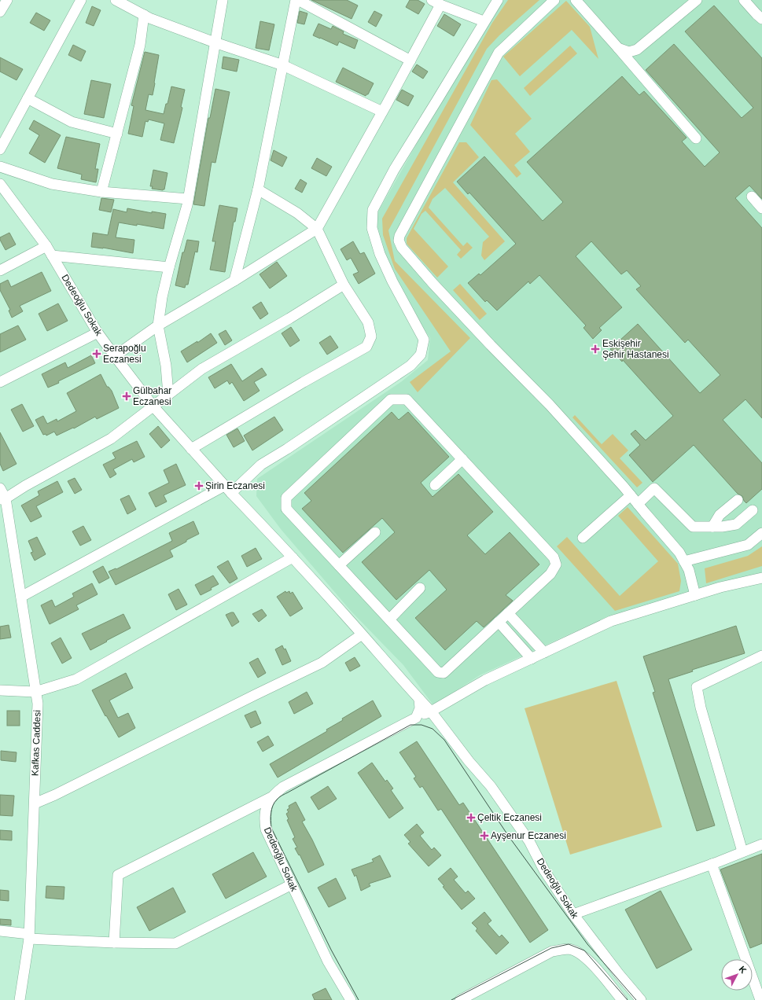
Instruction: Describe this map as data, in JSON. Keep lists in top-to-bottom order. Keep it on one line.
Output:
{"streets":{"street":["Dedeoğlu Sokak","Kafkas Caddesi"]},"places":{"health":["Eskişehir Şehir Hastanesi","Serapoğlu Eczanesi","Gülbahar Eczanesi","Şirin Eczanesi","Çeltik Eczanesi","Ayşenur Eczanesi"]},"north":"top right"}
